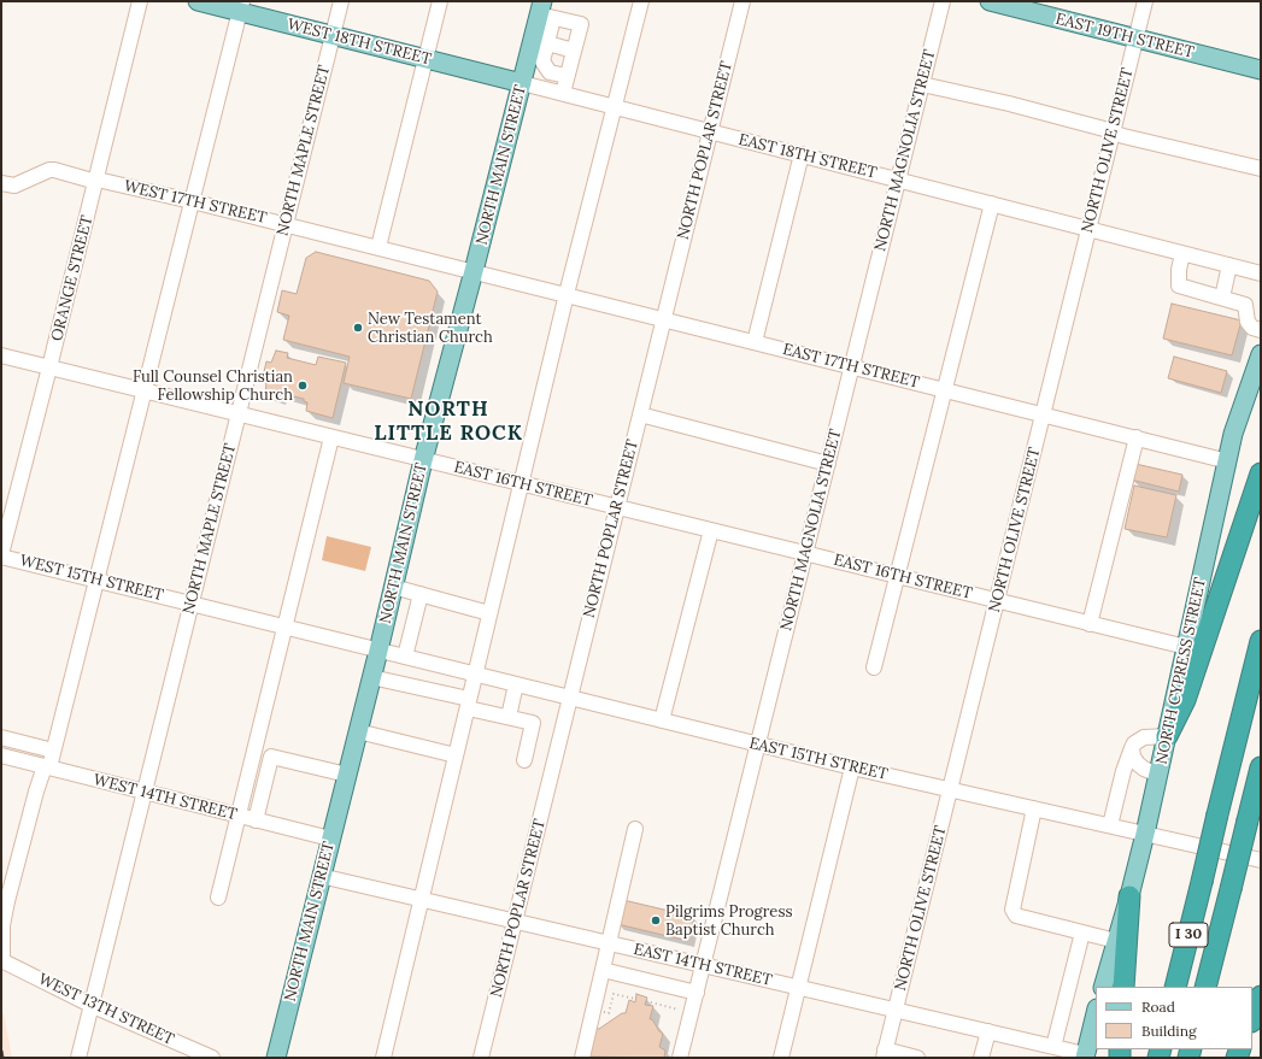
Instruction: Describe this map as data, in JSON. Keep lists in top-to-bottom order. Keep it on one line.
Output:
{"streets":{"highway":["I 30"],"main road":["EAST 19TH STREET","WEST 18TH STREET","NORTH MAIN STREET","NORTH CYPRESS STREET"],"street":["NORTH MAPLE STREET","NORTH POPLAR STREET","NORTH MAGNOLIA STREET","NORTH OLIVE STREET","EAST 18TH STREET","WEST 17TH STREET","ORANGE STREET","EAST 17TH STREET","EAST 16TH STREET","WEST 15TH STREET","EAST 15TH STREET","WEST 14TH STREET","EAST 14TH STREET","WEST 13TH STREET"]},"crossings":[["EAST 19TH STREET","NORTH OLIVE STREET"],["WEST 18TH STREET","NORTH MAPLE STREET"],["WEST 18TH STREET","EAST 18TH STREET"],["WEST 18TH STREET","NORTH MAIN STREET"],["NORTH MAPLE STREET","WEST 17TH STREET"],["NORTH MAPLE STREET","EAST 16TH STREET"],["NORTH MAPLE STREET","WEST 15TH STREET"],["NORTH MAPLE STREET","WEST 14TH STREET"],["NORTH MAPLE STREET","WEST 13TH STREET"],["NORTH POPLAR STREET","EAST 18TH STREET"],["NORTH POPLAR STREET","EAST 17TH STREET"],["NORTH POPLAR STREET","EAST 16TH STREET"],["NORTH POPLAR STREET","EAST 15TH STREET"],["NORTH POPLAR STREET","EAST 14TH STREET"],["NORTH MAGNOLIA STREET","EAST 18TH STREET"],["NORTH MAGNOLIA STREET","EAST 17TH STREET"],["NORTH MAGNOLIA STREET","EAST 16TH STREET"],["NORTH MAGNOLIA STREET","EAST 15TH STREET"],["NORTH MAGNOLIA STREET","EAST 14TH STREET"],["NORTH OLIVE STREET","EAST 18TH STREET"],["NORTH OLIVE STREET","EAST 17TH STREET"],["NORTH OLIVE STREET","EAST 16TH STREET"],["NORTH OLIVE STREET","EAST 15TH STREET"],["NORTH OLIVE STREET","EAST 14TH STREET"],["EAST 18TH STREET","NORTH MAIN STREET"],["NORTH MAIN STREET","WEST 17TH STREET"],["NORTH MAIN STREET","EAST 17TH STREET"],["NORTH MAIN STREET","EAST 16TH STREET"],["NORTH MAIN STREET","WEST 15TH STREET"],["NORTH MAIN STREET","EAST 15TH STREET"],["NORTH MAIN STREET","WEST 14TH STREET"],["NORTH MAIN STREET","EAST 14TH STREET"],["WEST 17TH STREET","ORANGE STREET"],["WEST 17TH STREET","EAST 17TH STREET"],["ORANGE STREET","EAST 16TH STREET"],["ORANGE STREET","WEST 15TH STREET"],["EAST 17TH STREET","NORTH CYPRESS STREET"],["EAST 16TH STREET","NORTH CYPRESS STREET"],["WEST 15TH STREET","EAST 15TH STREET"],["NORTH CYPRESS STREET","EAST 15TH STREET"]],"districts":["NORTH LITTLE ROCK"],"places":["New Testament Christian Church","Full Counsel Christian Fellowship Church","Pilgrims Progress Baptist Church"],"legend":["Road","Building"]}
